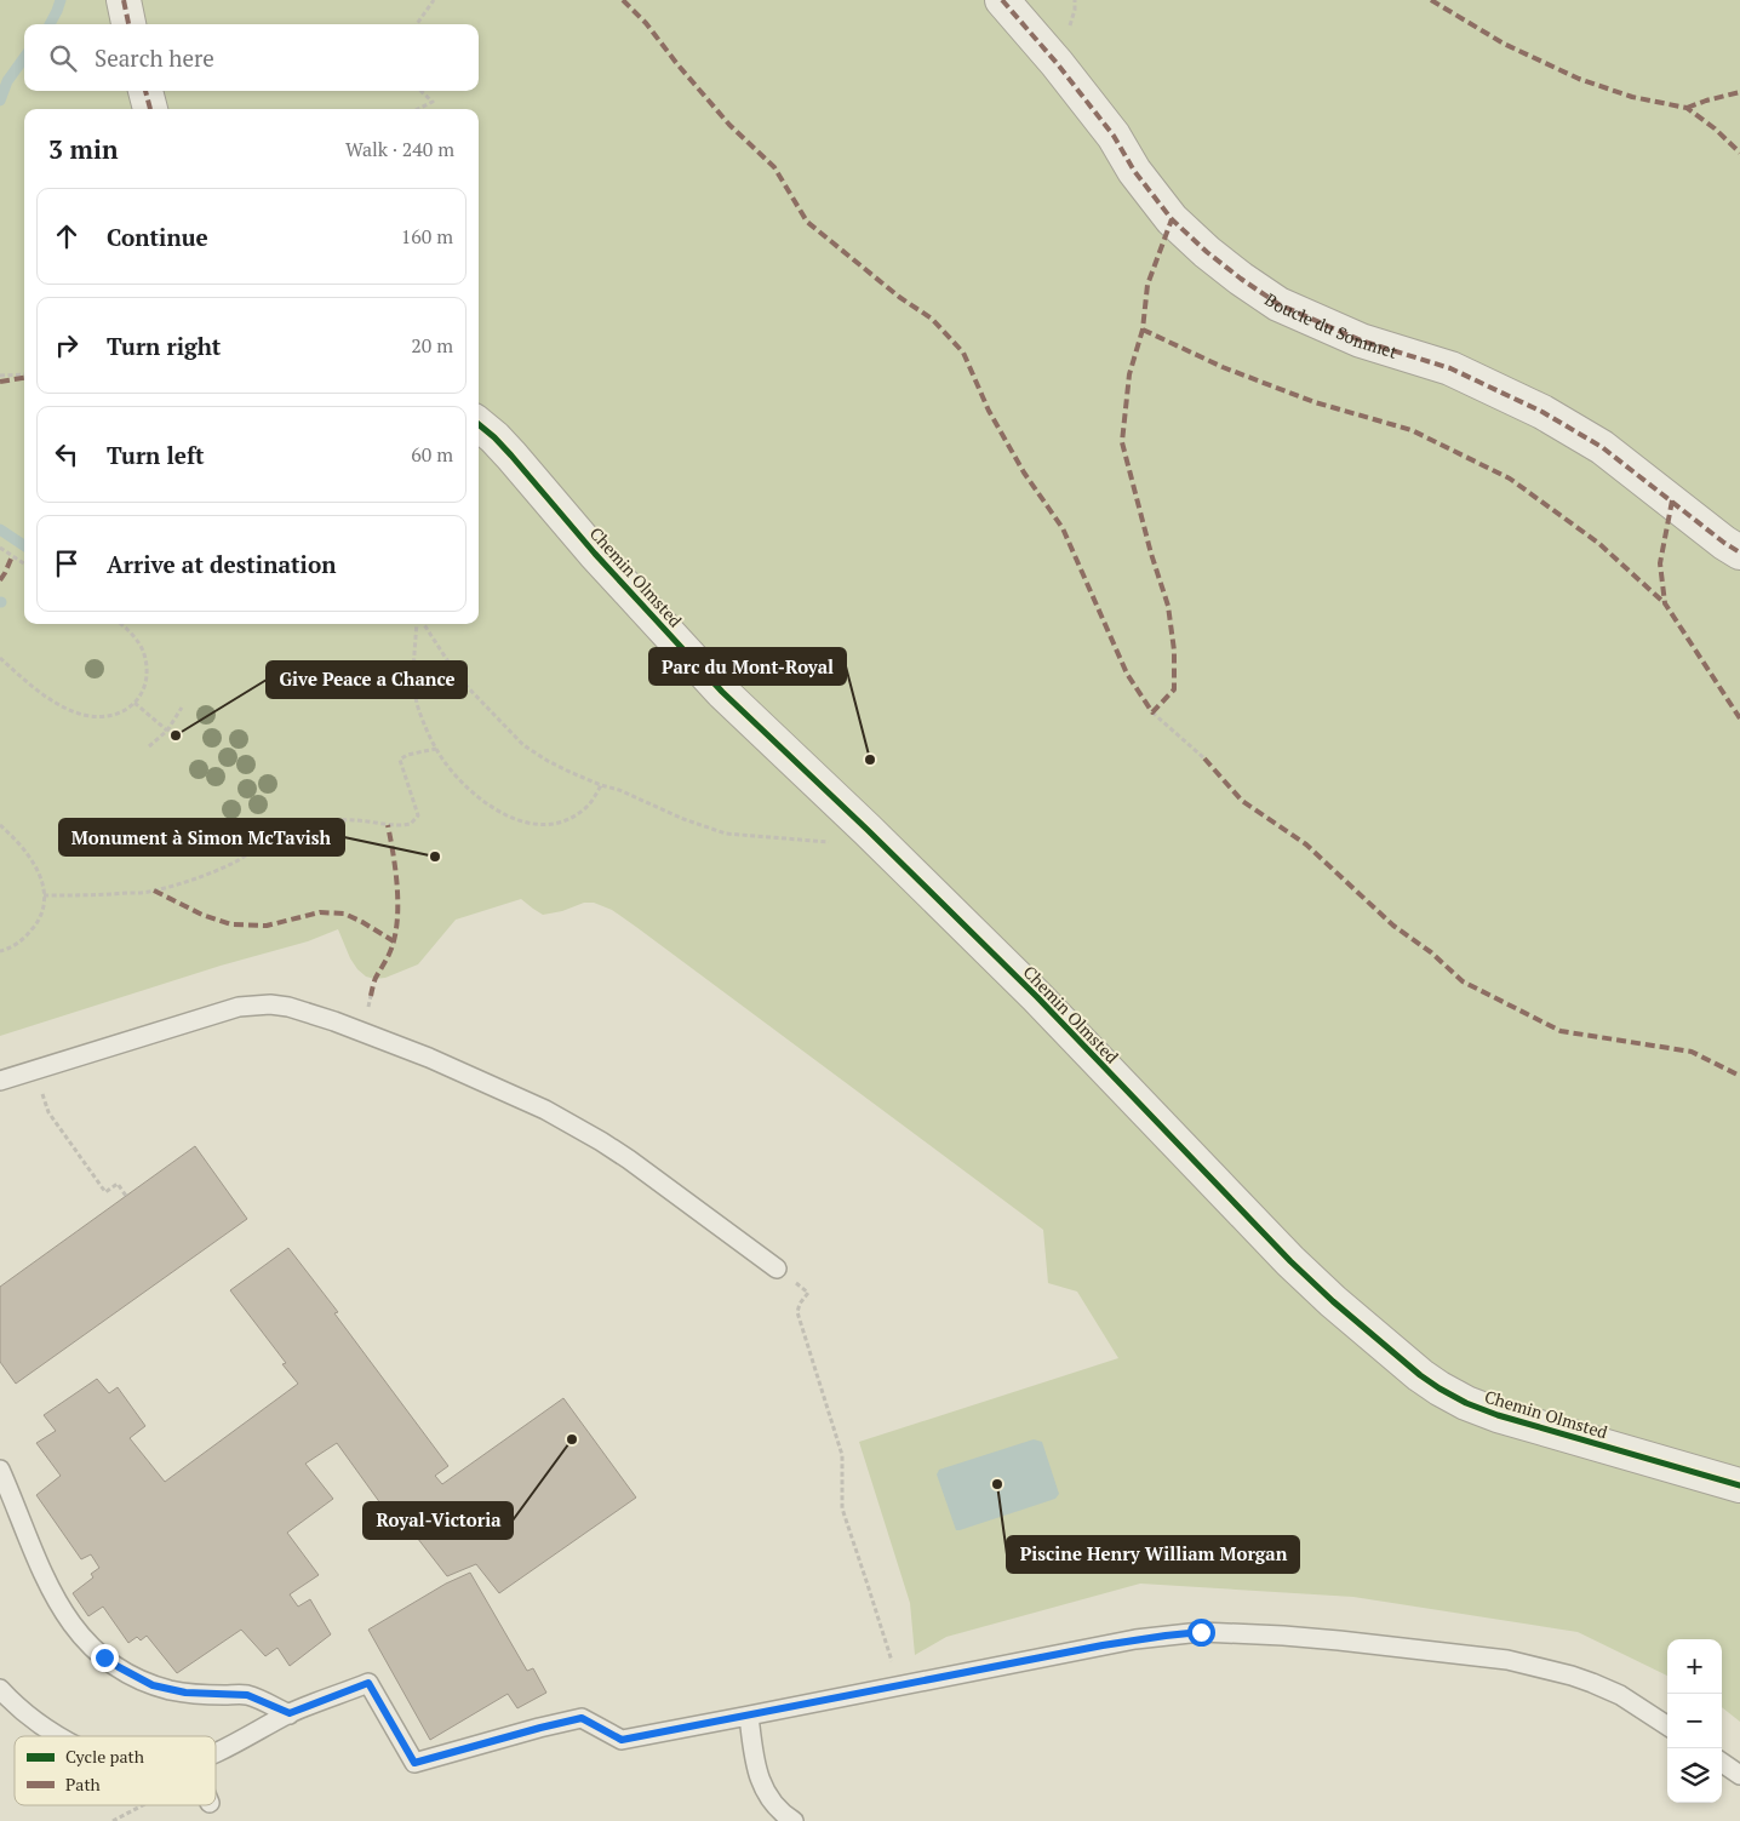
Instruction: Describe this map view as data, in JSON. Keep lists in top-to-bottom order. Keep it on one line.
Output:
{"streets":{"street":["Boucle du Sommet","Chemin Olmsted"]},"places":["Give Peace a Chance","Parc du Mont-Royal","Monument à Simon McTavish","Royal-Victoria","Piscine Henry William Morgan"],"legend":["Cycle path","Path"],"page":{"search":"Search here","heading":["3 min","Walk · 240 m"],"list":[["Continue","160 m"],["Turn right","20 m"],["Turn left","60 m"],"Arrive at destination"],"map_buttons":["+","−"]}}
